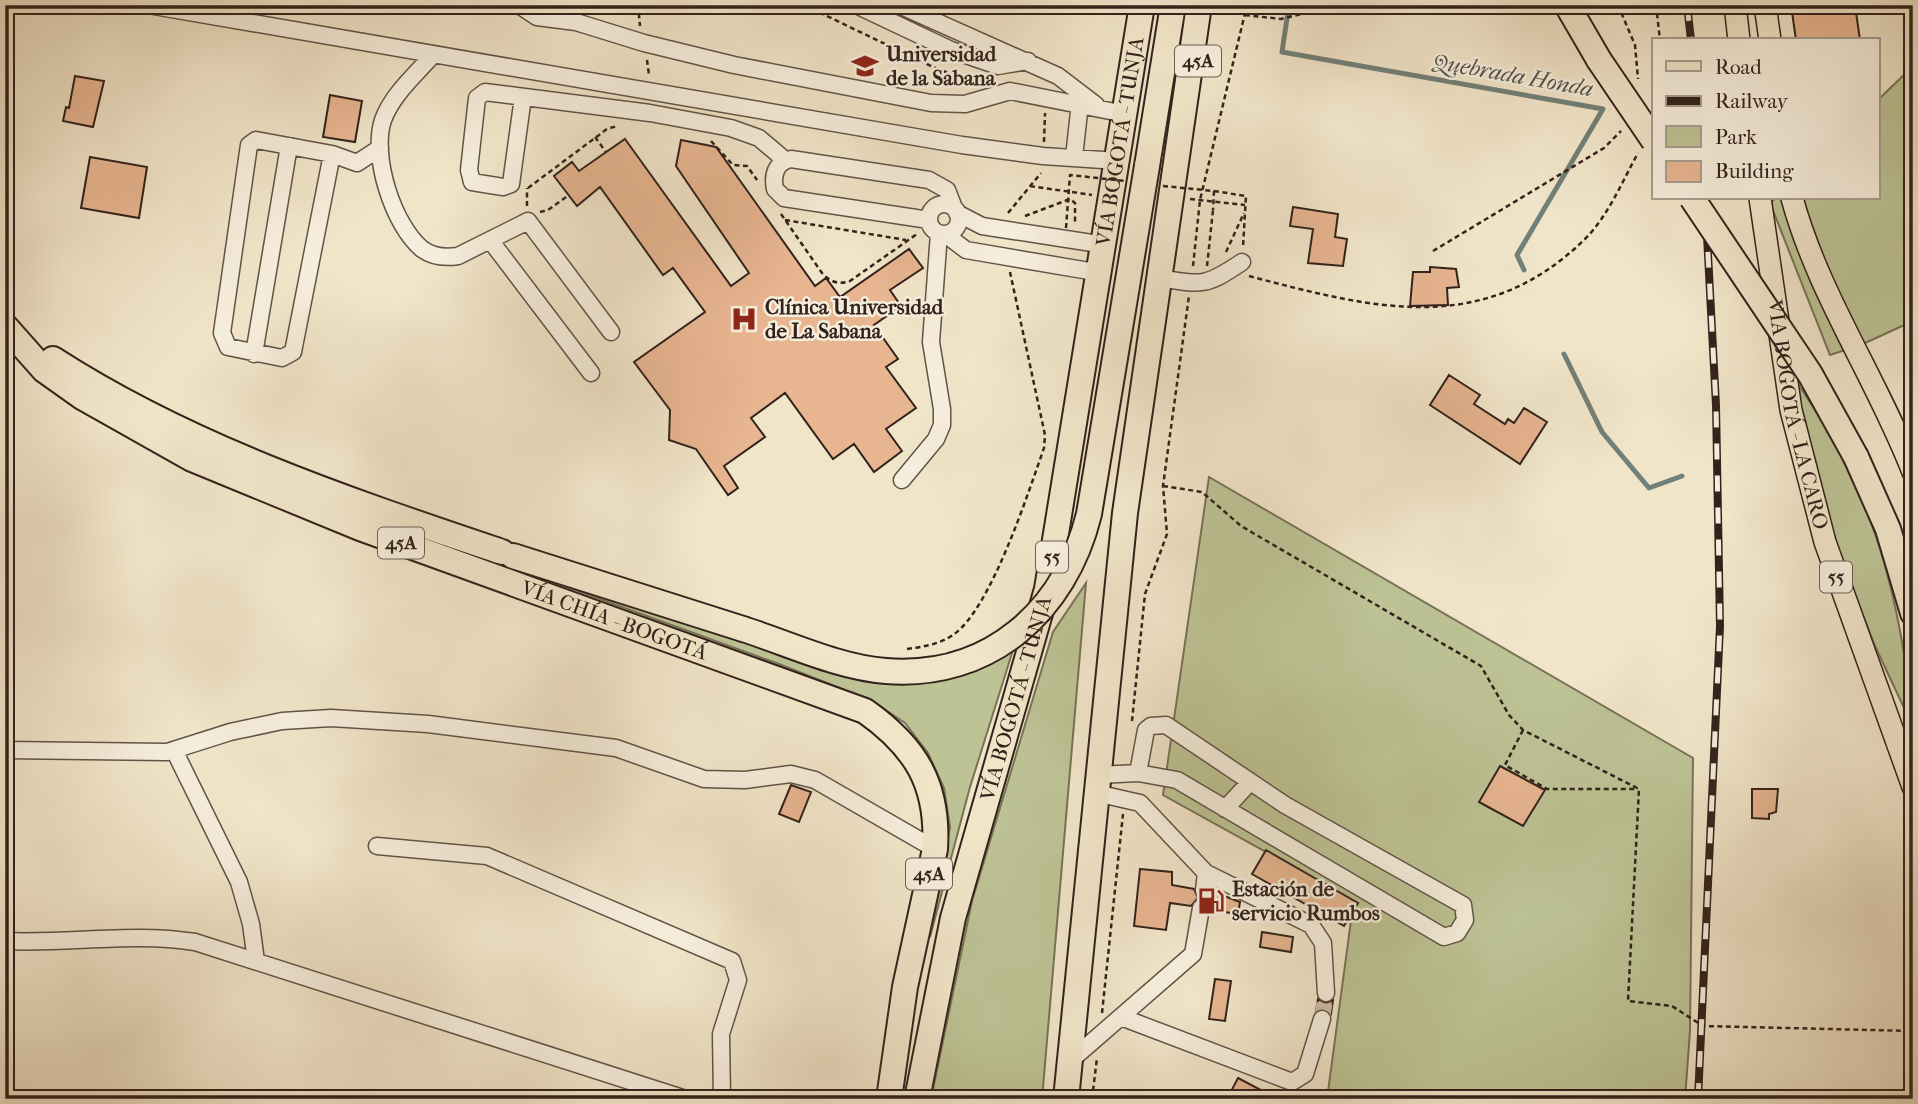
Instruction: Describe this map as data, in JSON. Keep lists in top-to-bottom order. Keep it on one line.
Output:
{"streets":{"highway":["45A","VÍA BOGOTÁ - TUNJA","55","VÍA CHÍA - BOGOTÁ"],"main road":["VÍA BOGOTÁ - LA CARO"]},"water":["Quebrada Honda"],"places":{"school or university":["Universidad de la Sabana"],"hospital":["Clínica Universidad de La Sabana"],"fuel station":["Estación de servicio Rumbos"]},"legend":["Road","Railway","Park","Building"]}
